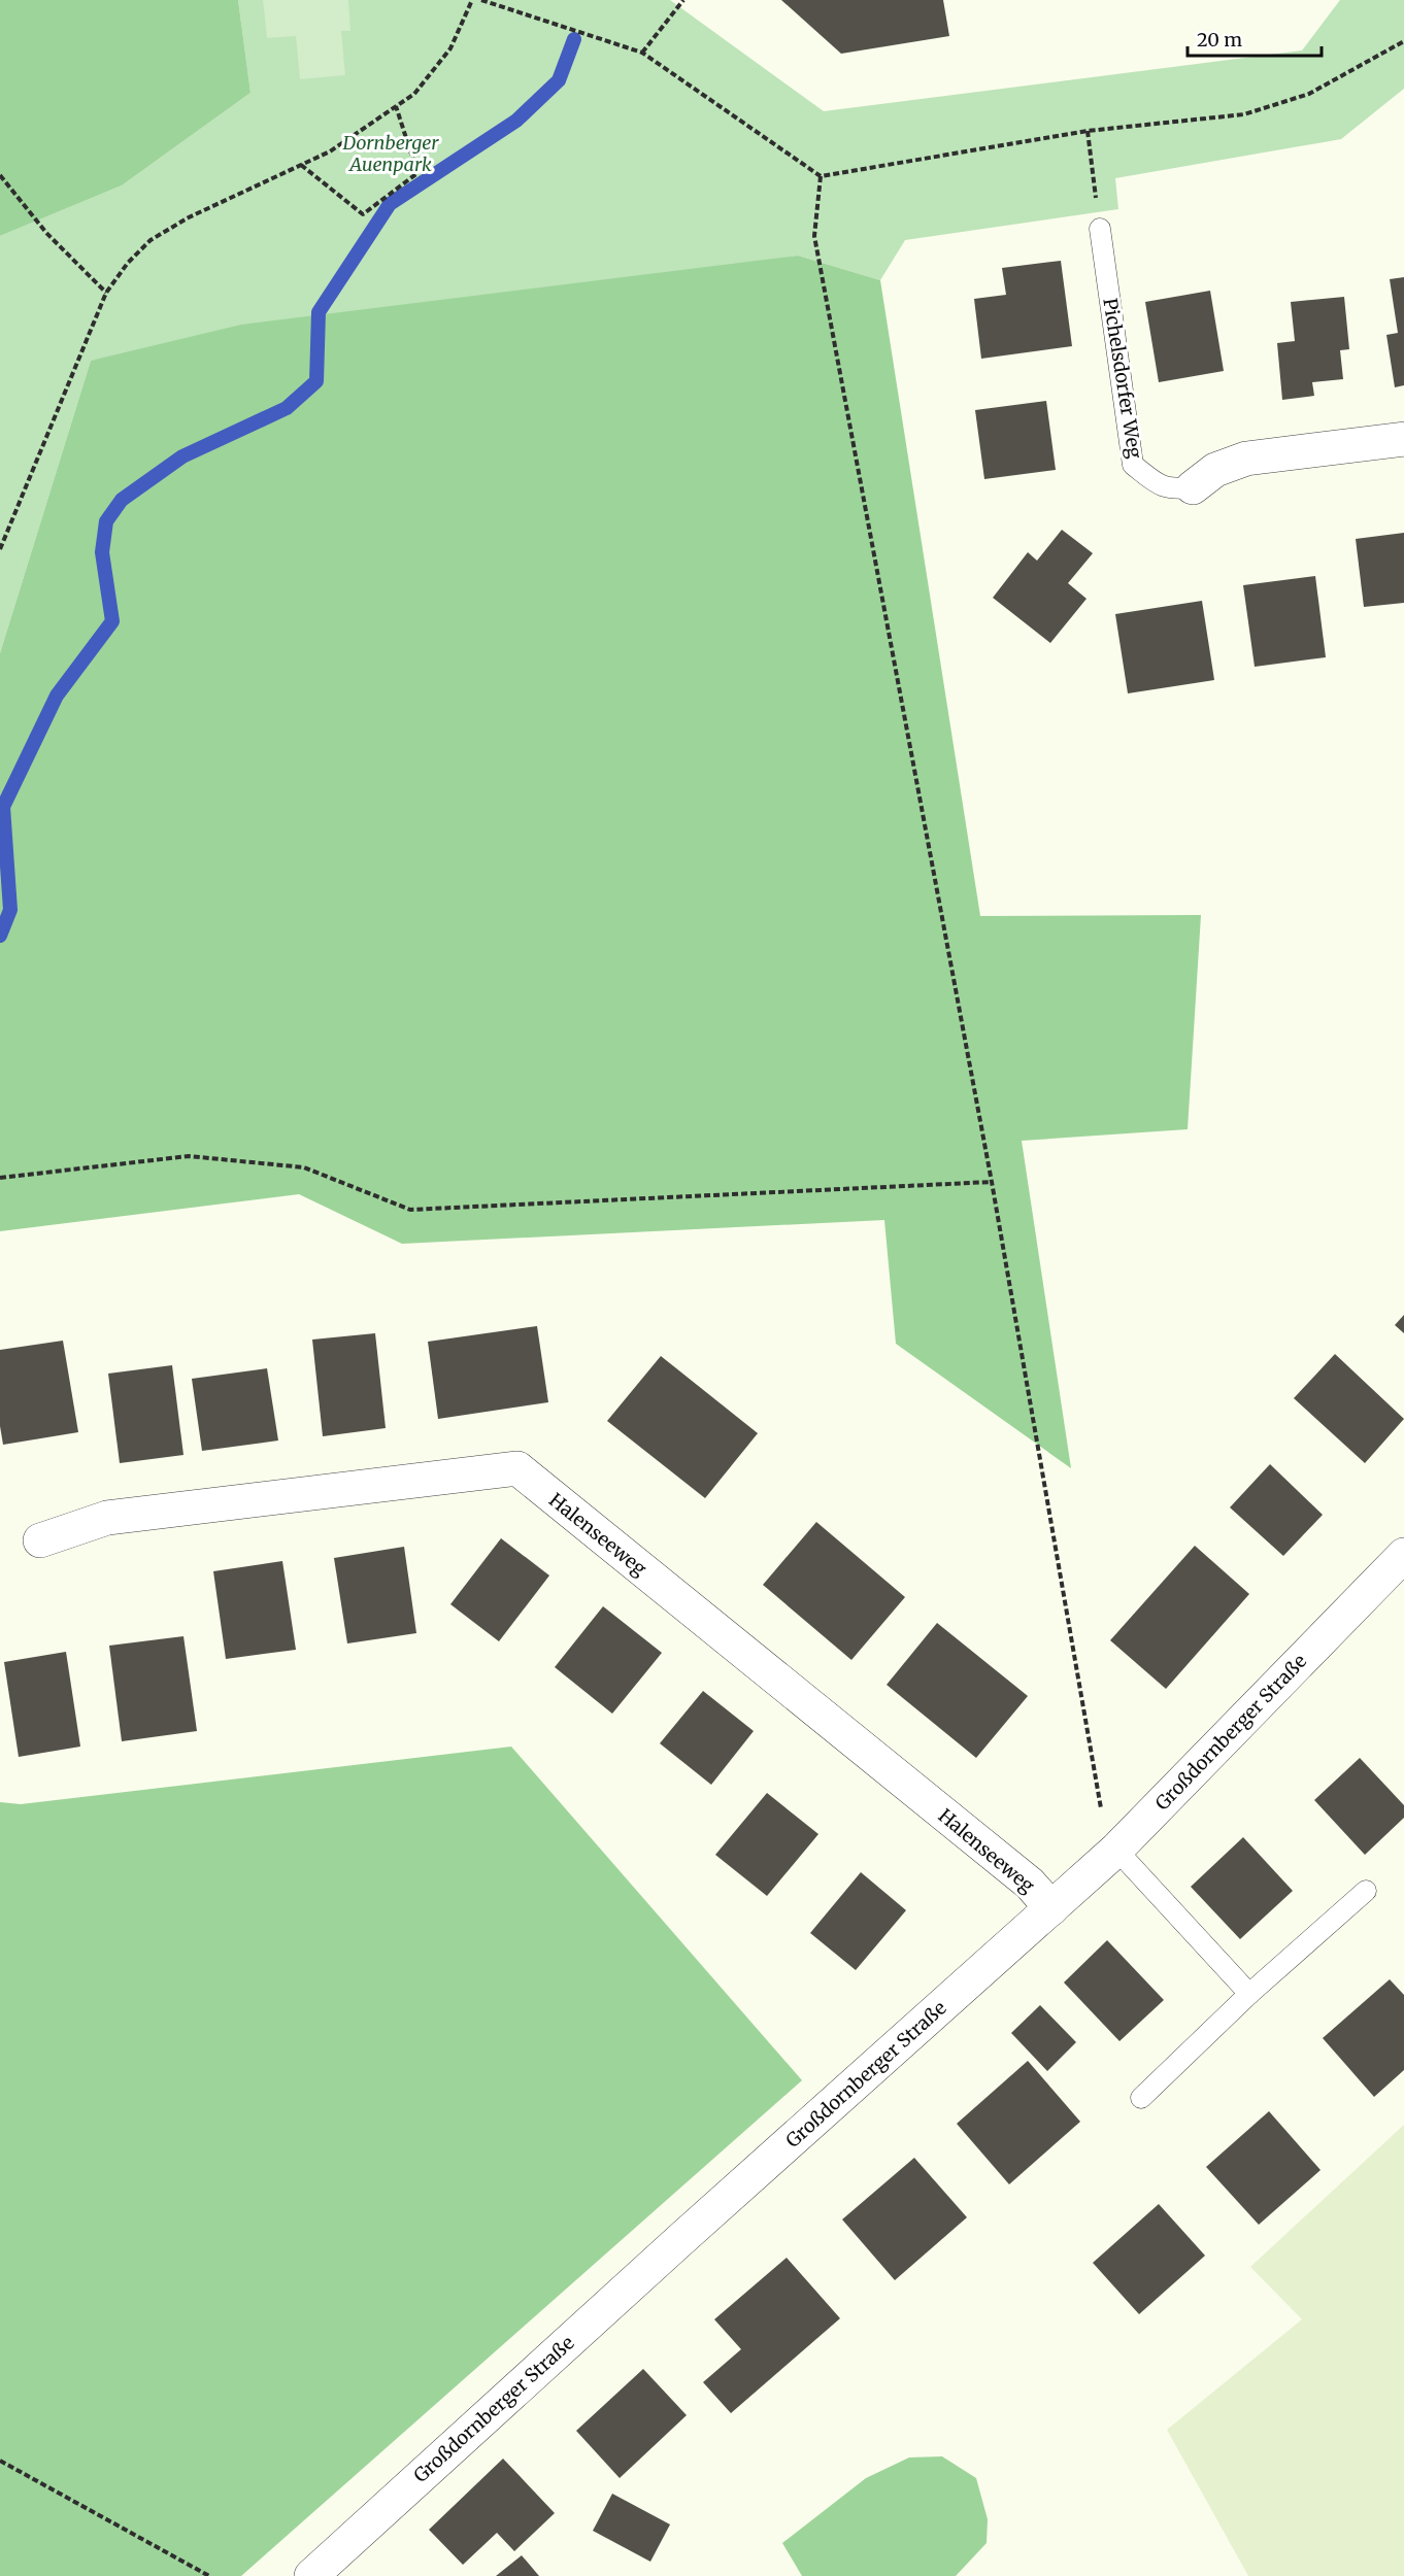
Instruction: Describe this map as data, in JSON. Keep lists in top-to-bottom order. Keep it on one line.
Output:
{"streets":{"street":["Pichelsdorfer Weg","Halenseeweg","Großdornberger Straße"]},"crossings":[["Halenseeweg","Großdornberger Straße"]],"parks":["Dornberger Auenpark"],"scale_bar":"20 m"}
